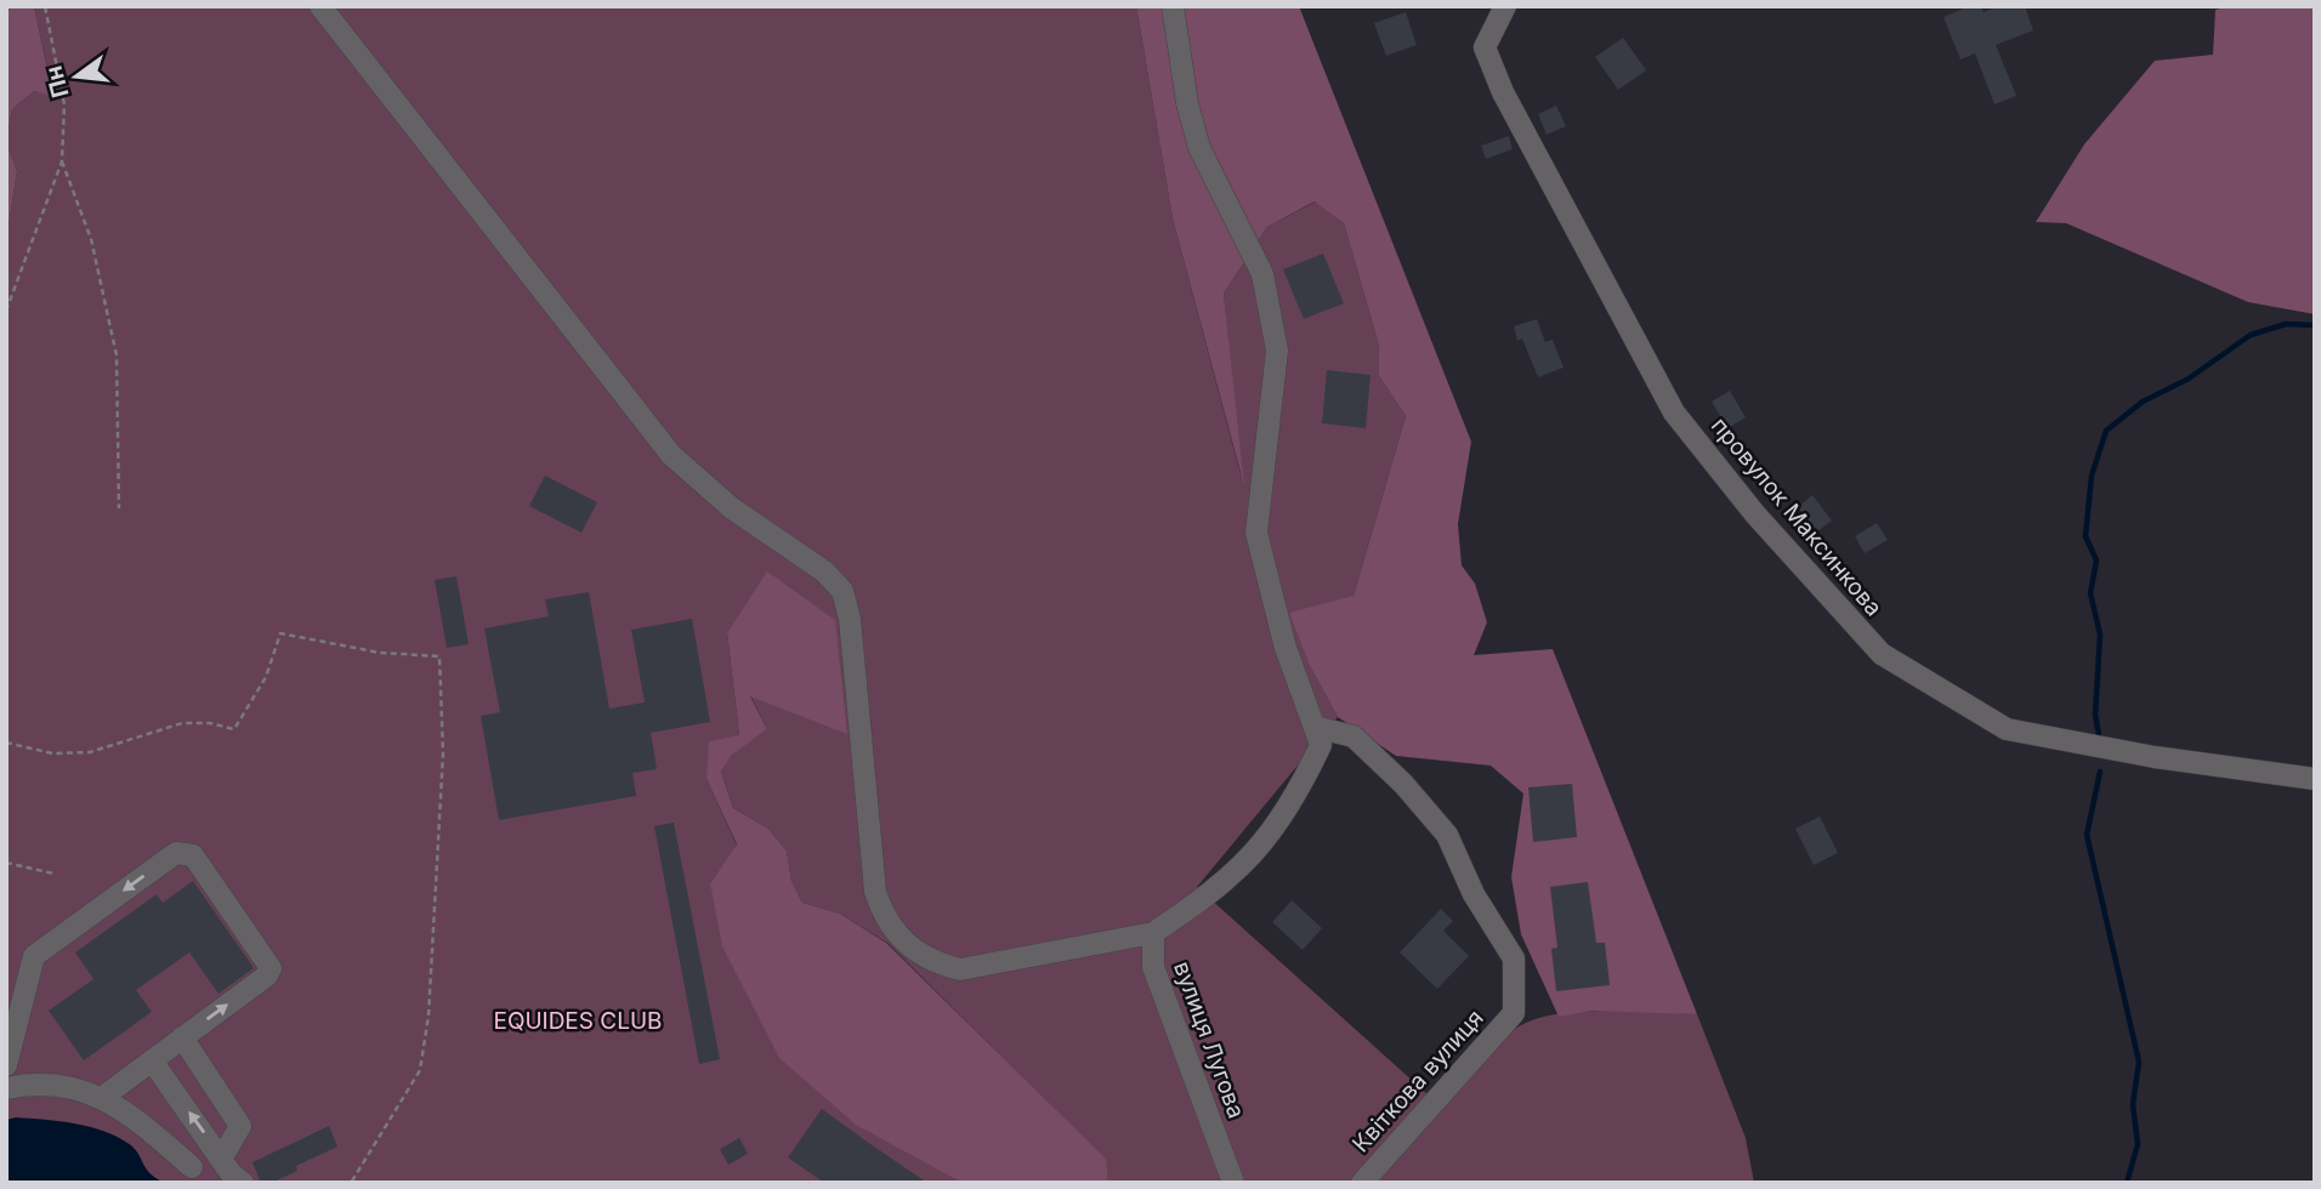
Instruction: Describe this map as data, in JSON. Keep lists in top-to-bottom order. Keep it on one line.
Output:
{"streets":{"street":["провулок Максинкова","вулиця Лугова","Квіткова вулиця"]},"parks":["EQUIDES CLUB"],"north":"left"}
